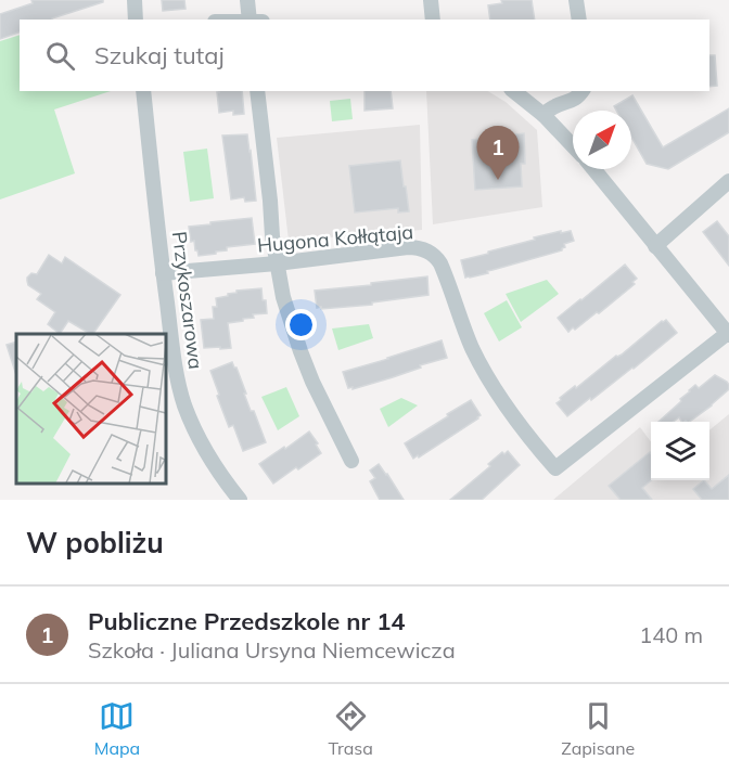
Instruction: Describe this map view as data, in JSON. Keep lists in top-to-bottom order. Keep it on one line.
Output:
{"streets":{"street":["Hugona Kołłątaja","Przykoszarowa"]},"crossings":[["Hugona Kołłątaja","Przykoszarowa"]],"north":"top right","page":{"search":"Szukaj tutaj","pins":"1","heading":"W pobliżu","list":[{"mark":"1","name":"Publiczne Przedszkole nr 14","note":"Szkoła · Juliana Ursyna Niemcewicza","value":"140 m"}],"nav":["Mapa","Trasa","Zapisane"]}}
